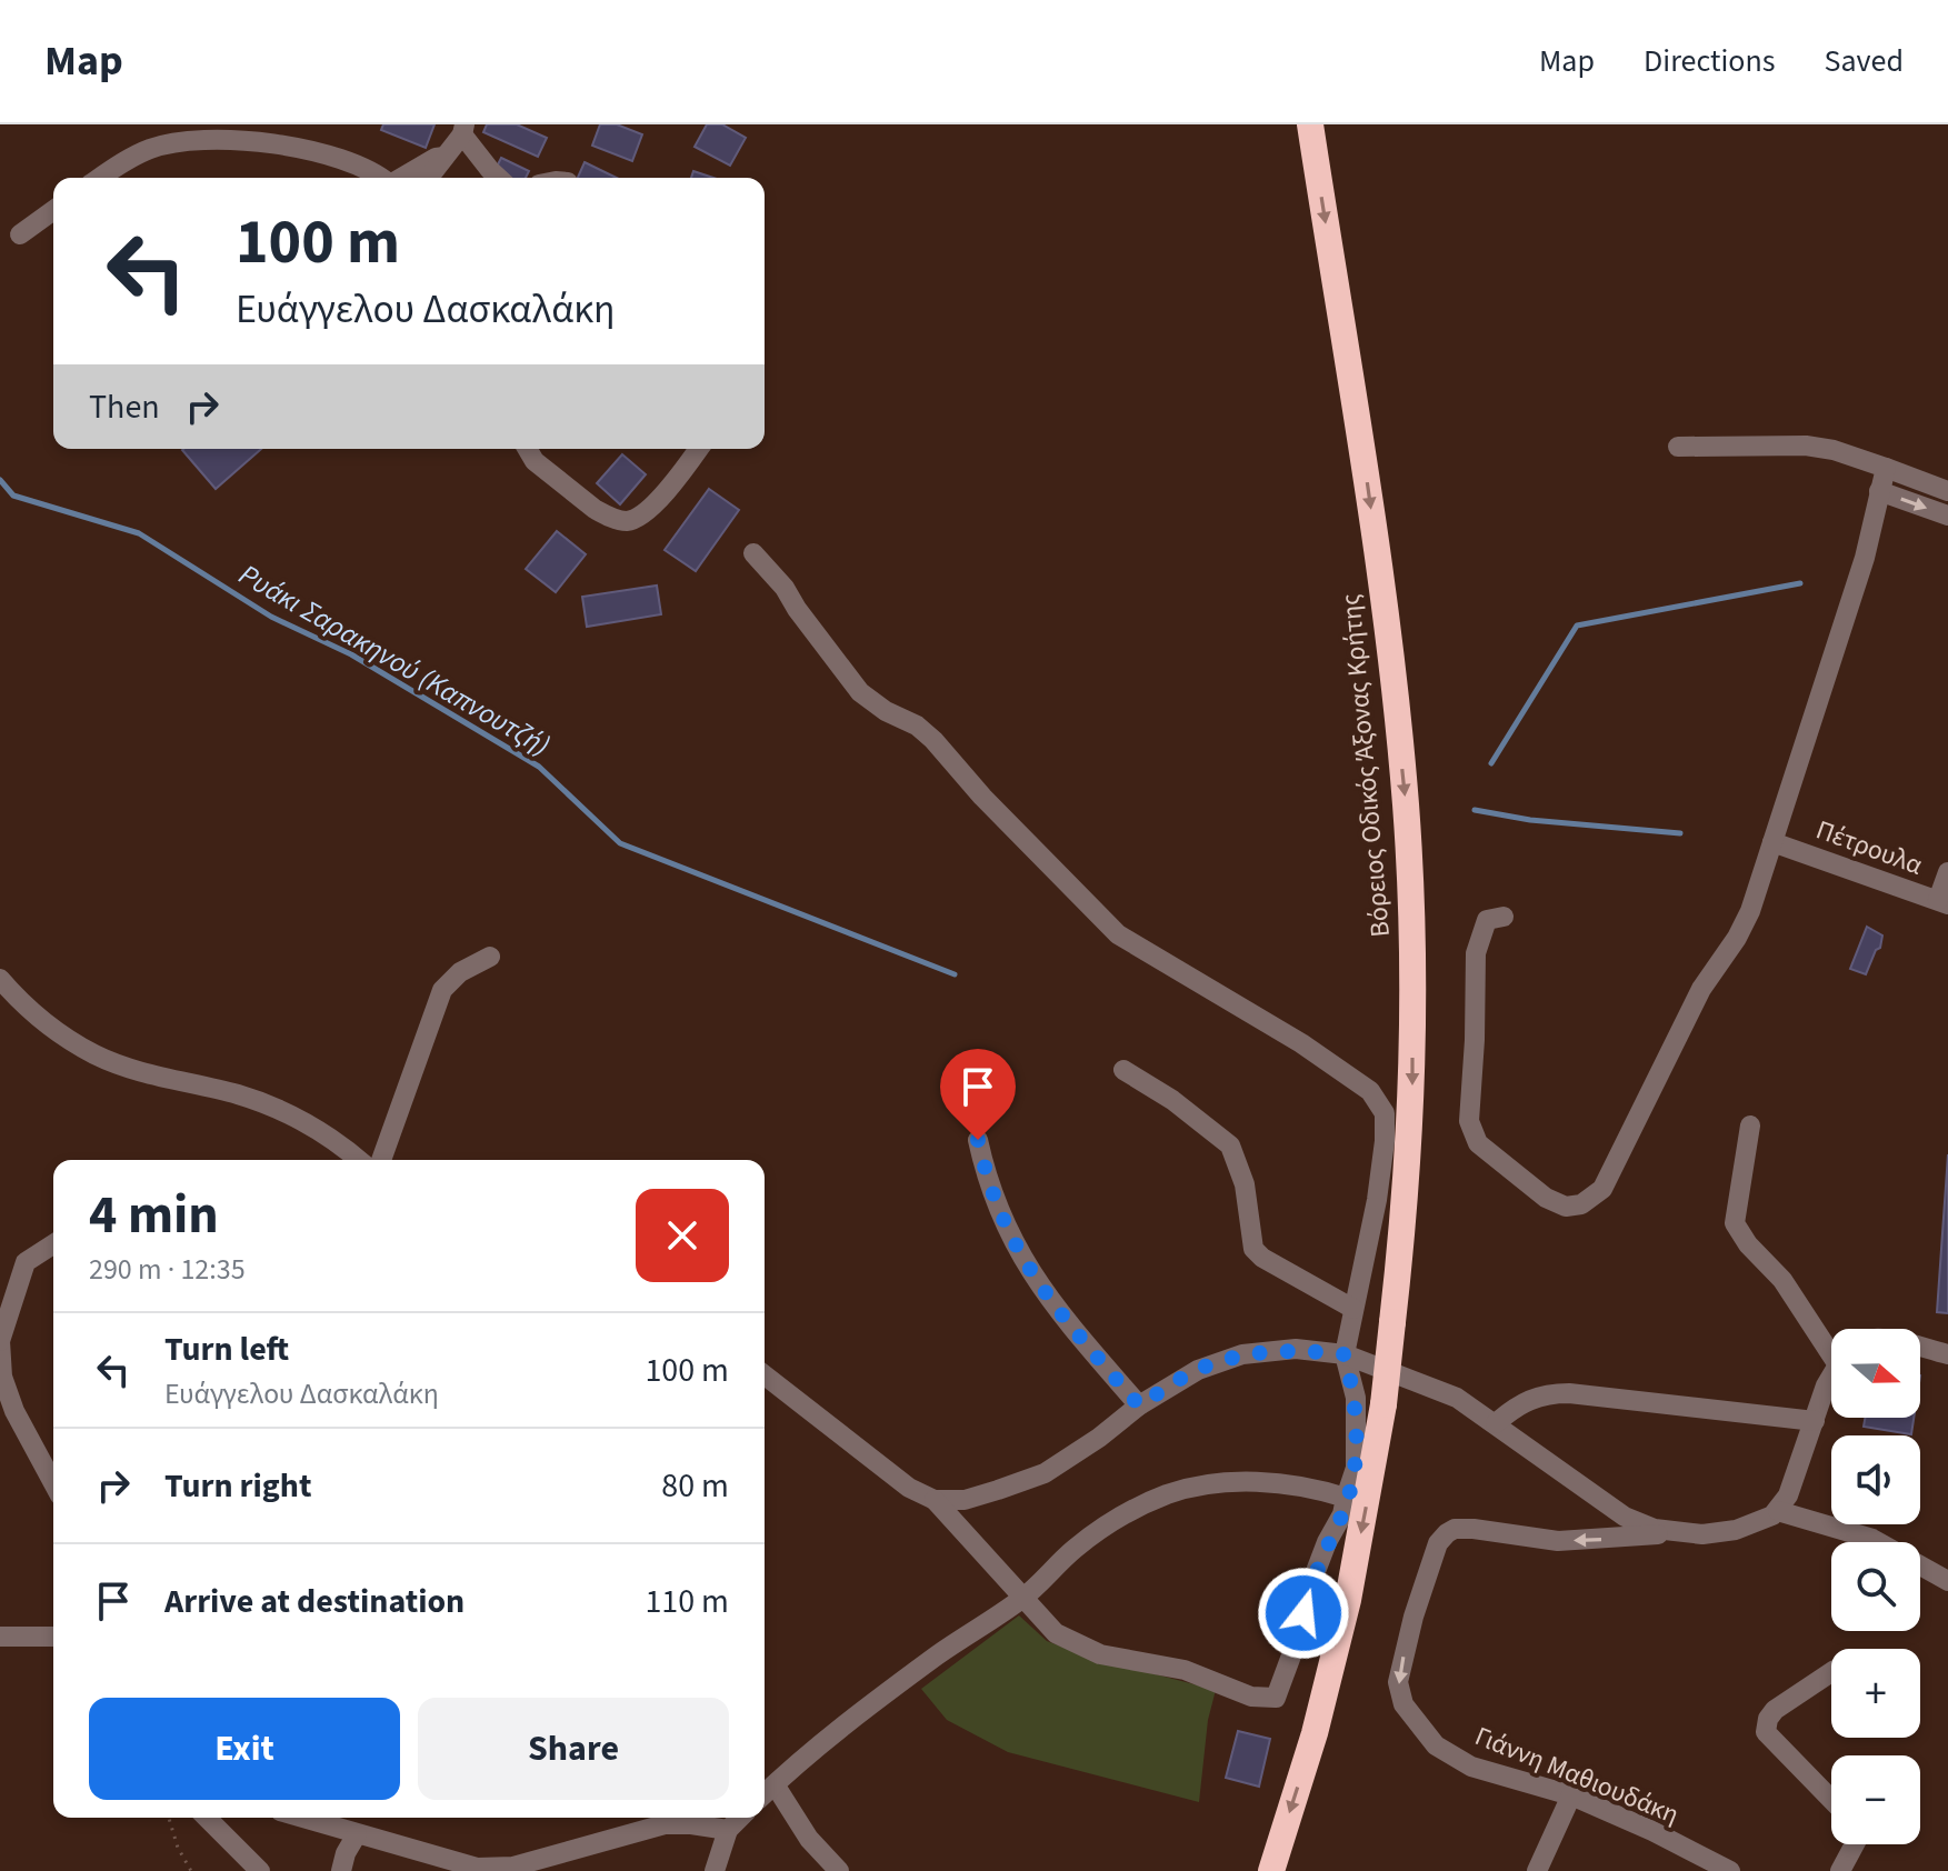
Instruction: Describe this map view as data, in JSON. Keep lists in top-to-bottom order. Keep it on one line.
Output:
{"streets":{"highway":["Βόρειος Οδικός Άξονας Κρήτης"],"street":["Πέτρουλα","Γιάννη Μαθιουδάκη"]},"one_way":["Βόρειος Οδικός Άξονας Κρήτης"],"water":["Ρυάκι Σαρακηνού (Καπνουτζή)"],"north":"right","page":{"header":"Map","nav":["Map","Directions","Saved"],"turn":["100 m","Ευάγγελου Δασκαλάκη"],"then":"Then","heading":["4 min","290 m · 12:35"],"list":[{"name":"Turn left","note":"Ευάγγελου Δασκαλάκη","value":"100 m"},{"name":"Turn right","value":"80 m"},{"name":"Arrive at destination","value":"110 m"}],"map_buttons":["+","−"],"buttons":["Exit","Share"]}}
